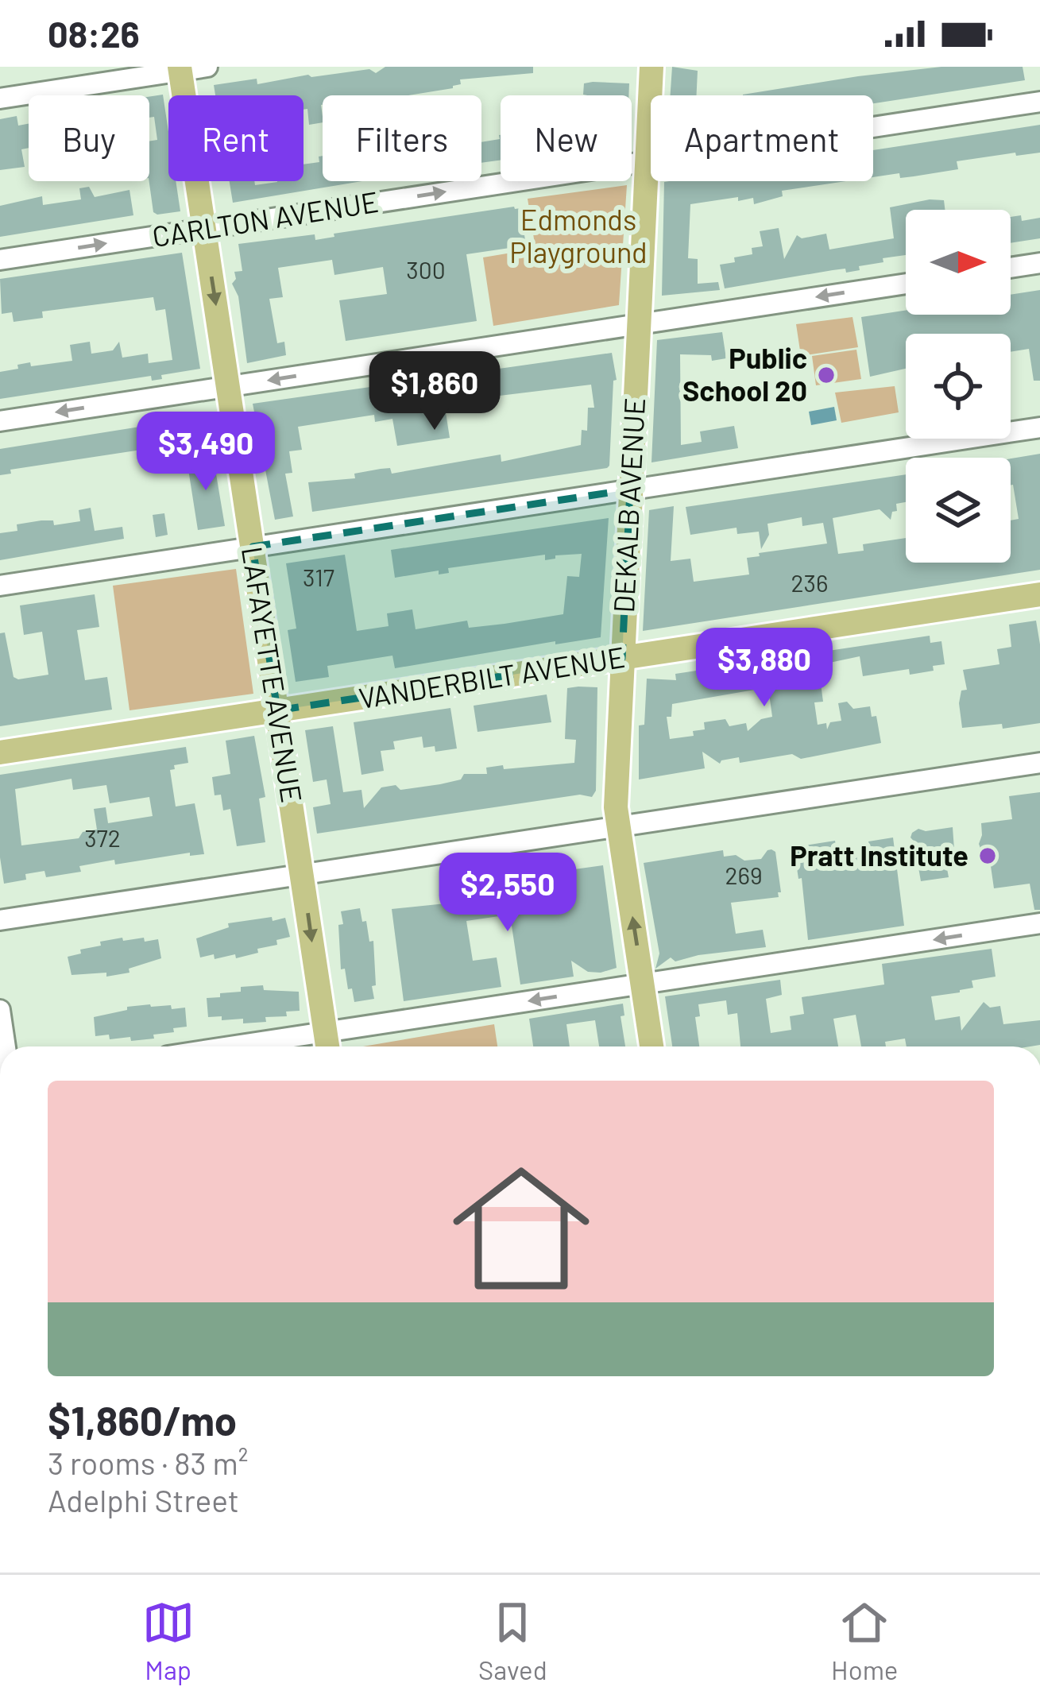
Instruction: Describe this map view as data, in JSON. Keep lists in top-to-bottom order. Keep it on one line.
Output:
{"streets":{"main road":["DEKALB AVENUE","LAFAYETTE AVENUE","VANDERBILT AVENUE"],"street":["CARLTON AVENUE"]},"crossings":[["CARLTON AVENUE","DEKALB AVENUE"],["CARLTON AVENUE","LAFAYETTE AVENUE"],["DEKALB AVENUE","VANDERBILT AVENUE"],["LAFAYETTE AVENUE","VANDERBILT AVENUE"]],"parks":["Edmonds Playground"],"places":["Public School 20","Pratt Institute"],"house_numbers":["300","317","236","372","269"],"north":"right","page":{"status":"08:26","chip":["Buy","Rent","Filters","New","Apartment"],"price":["$1,860","$3,490","$3,880","$2,550"],"list":[{"name":"$1,860/mo","note":"3 rooms · 83 m² · Adelphi Street"}],"tabs":["Map","Saved","Home"]}}
